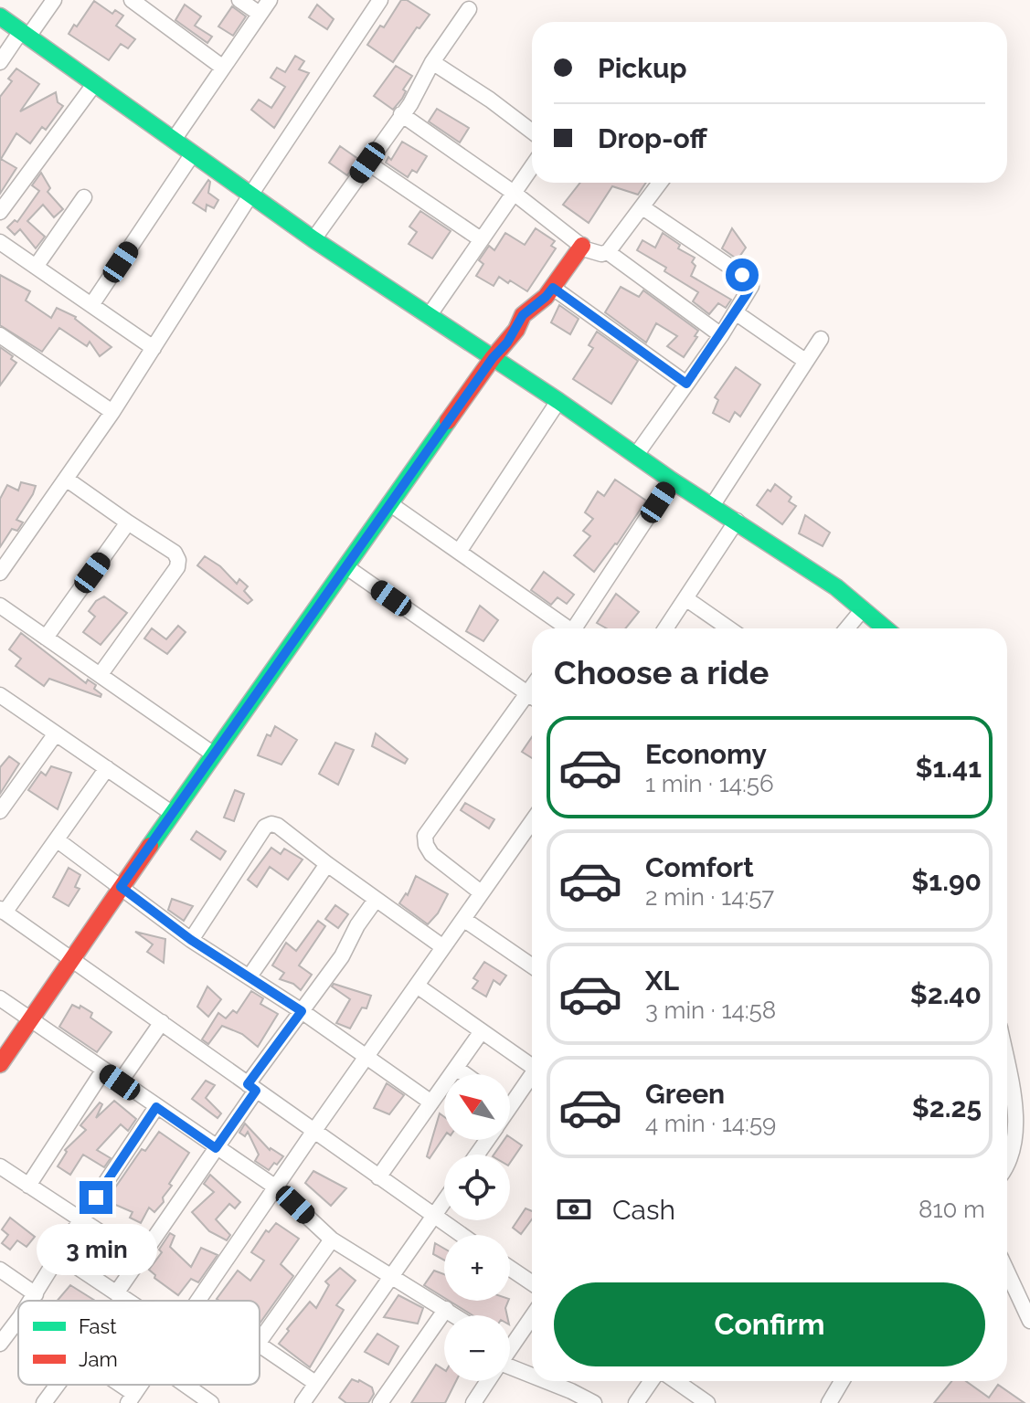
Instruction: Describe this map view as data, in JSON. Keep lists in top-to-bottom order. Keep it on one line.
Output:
{"legend":["Fast","Jam"],"north":"top left","page":{"banner":["Pickup","Drop-off"],"heading":"Choose a ride","list":[{"name":"Economy","note":"1 min · 14:56","value":"$1.41"},{"name":"Comfort","note":"2 min · 14:57","value":"$1.90"},{"name":"XL","note":"3 min · 14:58","value":"$2.40"},{"name":"Green","note":"4 min · 14:59","value":"$2.25"}],"map_buttons":["+","−"],"pay":["Cash","810 m"],"bubble":"3 min","buttons":"Confirm"}}
